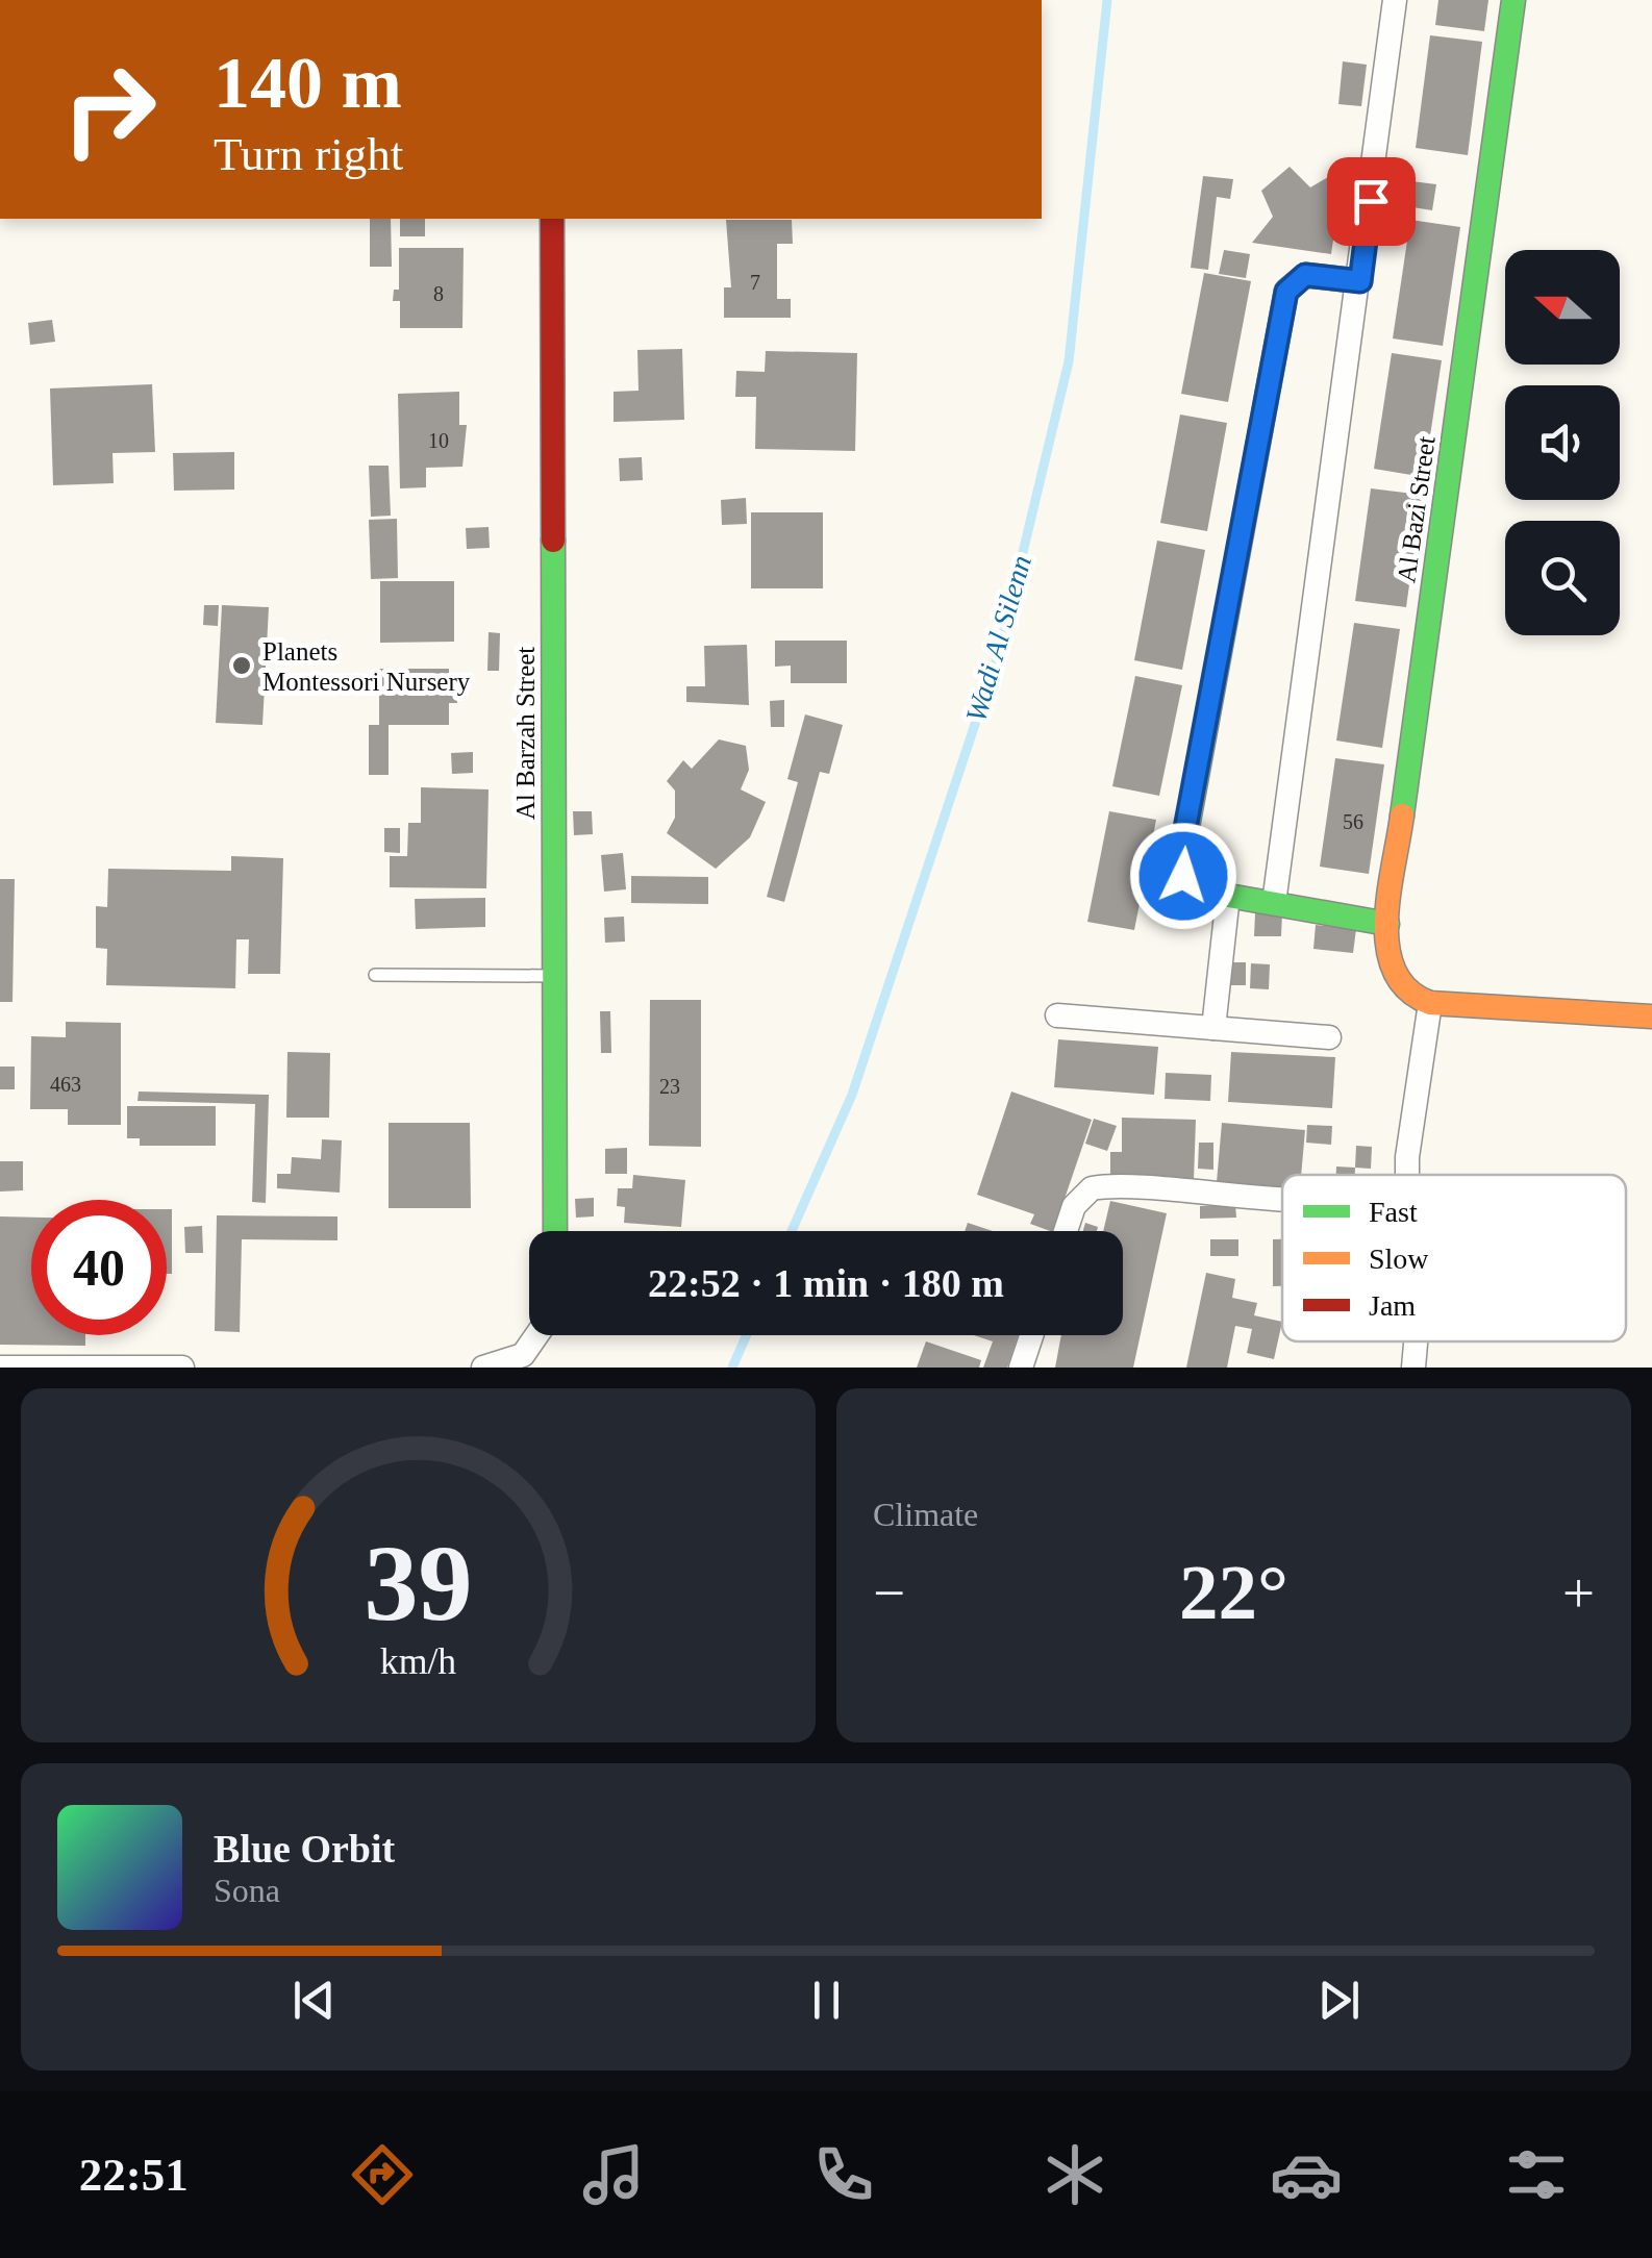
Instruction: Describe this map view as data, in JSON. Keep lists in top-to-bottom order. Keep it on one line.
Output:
{"streets":{"street":["Al Bazi Street","Al Barzah Street"]},"water":["Wadi Al Silenn"],"places":["Planets Montessori Nursery"],"house_numbers":["7","8","10","56","463","23"],"legend":["Fast","Slow","Jam"],"north":"left","page":{"turn":["140 m","Turn right"],"limit":"40","trip":"22:52 · 1 min · 180 m","tile":"Climate","heat":["−","22°","+"],"song":["Blue Orbit","Sona"],"tabs":"22:51","gauge":["39","km/h"]}}
